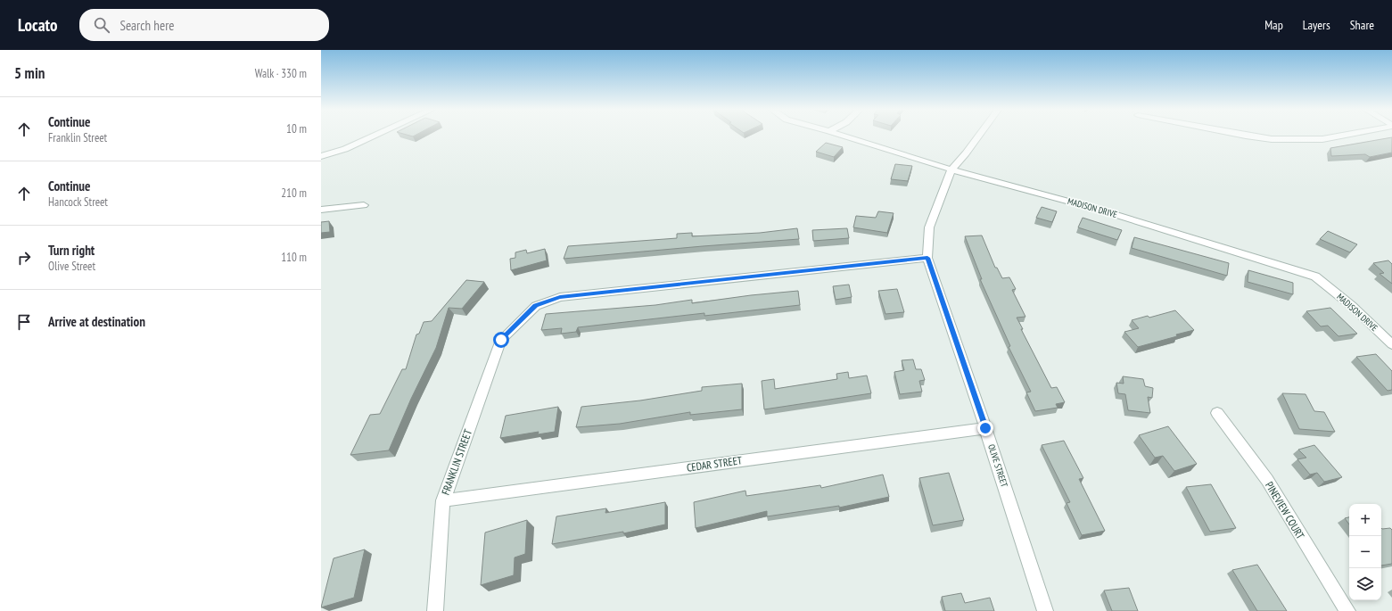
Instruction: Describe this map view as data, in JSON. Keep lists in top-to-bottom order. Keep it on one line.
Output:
{"streets":{"street":["MADISON DRIVE","FRANKLIN STREET","CEDAR STREET","OLIVE STREET","PINEVIEW COURT"]},"crossings":[["MADISON DRIVE","OLIVE STREET"],["FRANKLIN STREET","CEDAR STREET"],["FRANKLIN STREET","OLIVE STREET"],["CEDAR STREET","OLIVE STREET"]],"page":{"header":"Locato","search":"Search here","nav":["Map","Layers","Share"],"heading":["5 min","Walk · 330 m"],"list":[["Continue","Franklin Street","10 m"],["Continue","Hancock Street","210 m"],["Turn right","Olive Street","110 m"],"Arrive at destination"],"map_buttons":["+","−"]}}
